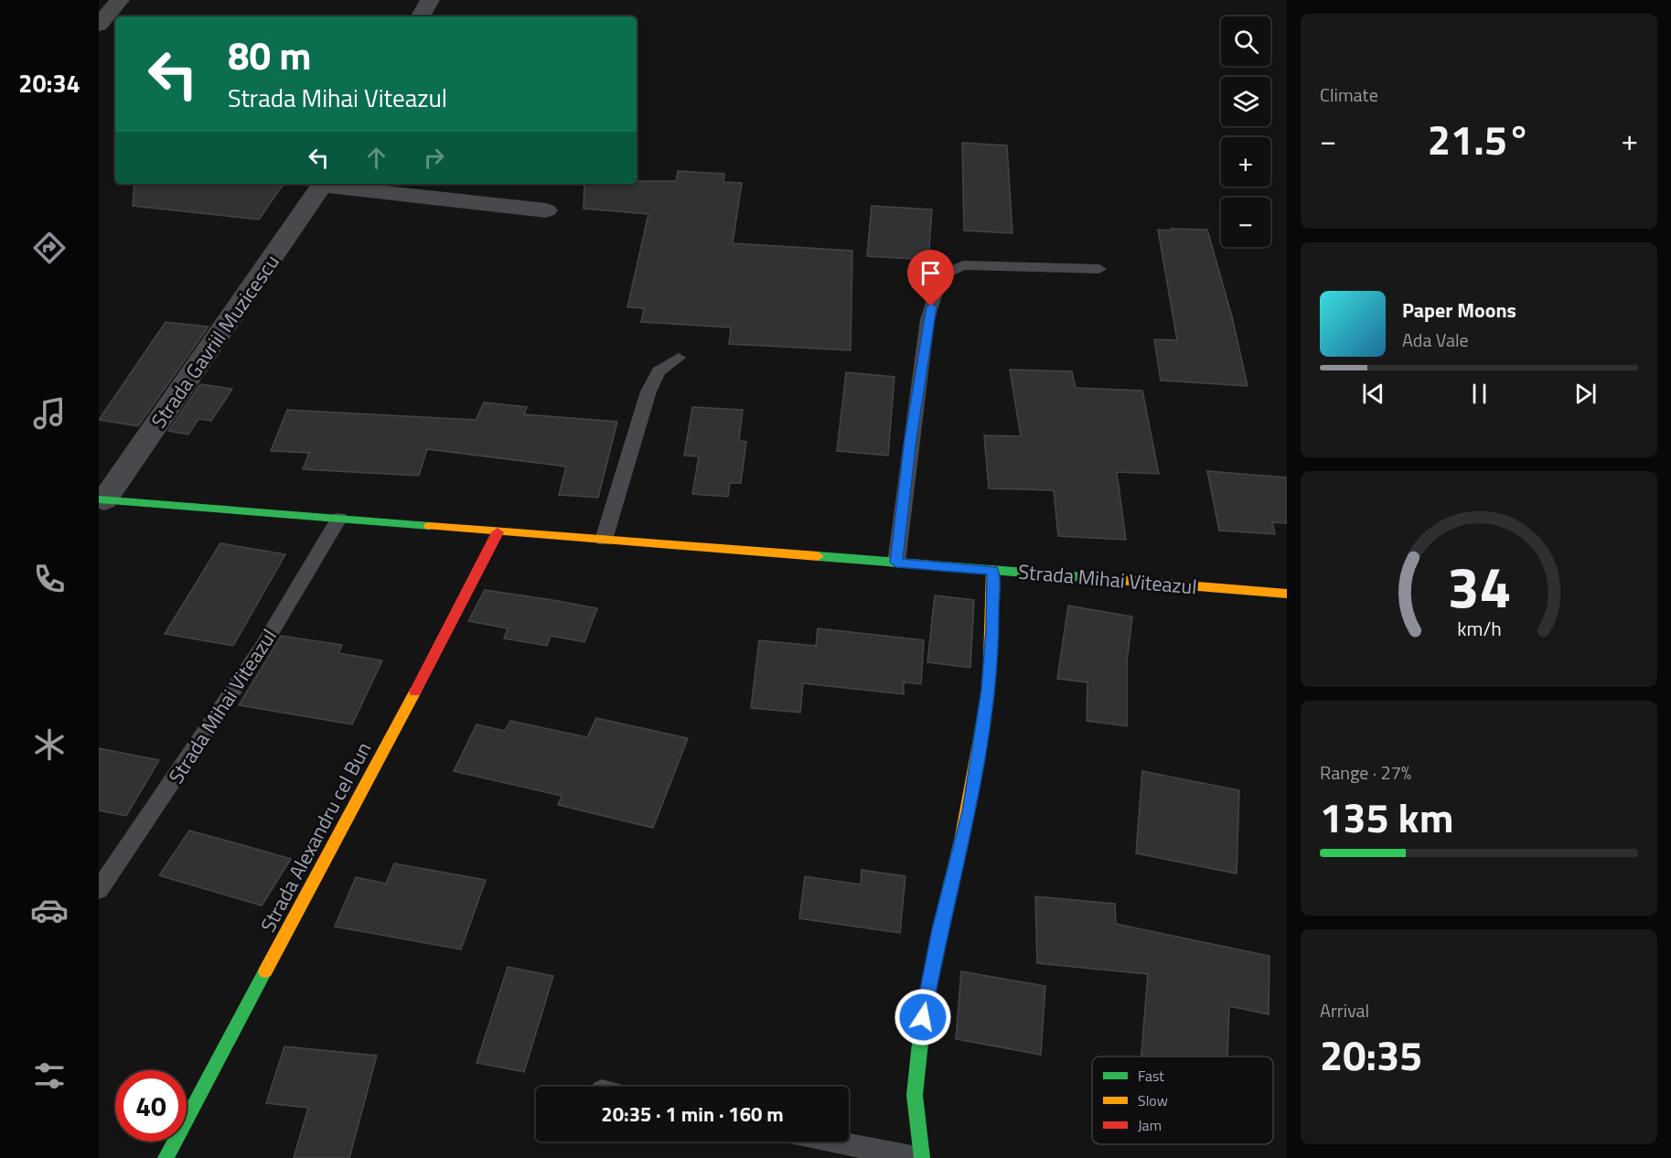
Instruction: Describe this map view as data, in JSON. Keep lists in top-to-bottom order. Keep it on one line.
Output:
{"streets":{"street":["Strada Gavriil Muzicescu","Strada Mihai Viteazul","Strada Alexandru cel Bun"]},"crossings":[["Strada Gavriil Muzicescu","Strada Mihai Viteazul"],["Strada Mihai Viteazul","Strada Alexandru cel Bun"]],"legend":["Fast","Slow","Jam"],"page":{"tabs":"20:34","tile":["Climate",["Range · 27%","135 km"],["Arrival","20:35"]],"map_buttons":["+","−"],"turn":["80 m","Strada Mihai Viteazul"],"heat":["−","21.5°","+"],"song":["Paper Moons","Ada Vale"],"limit":"40","trip":"20:35 · 1 min · 160 m","gauge":["34","km/h"]}}
